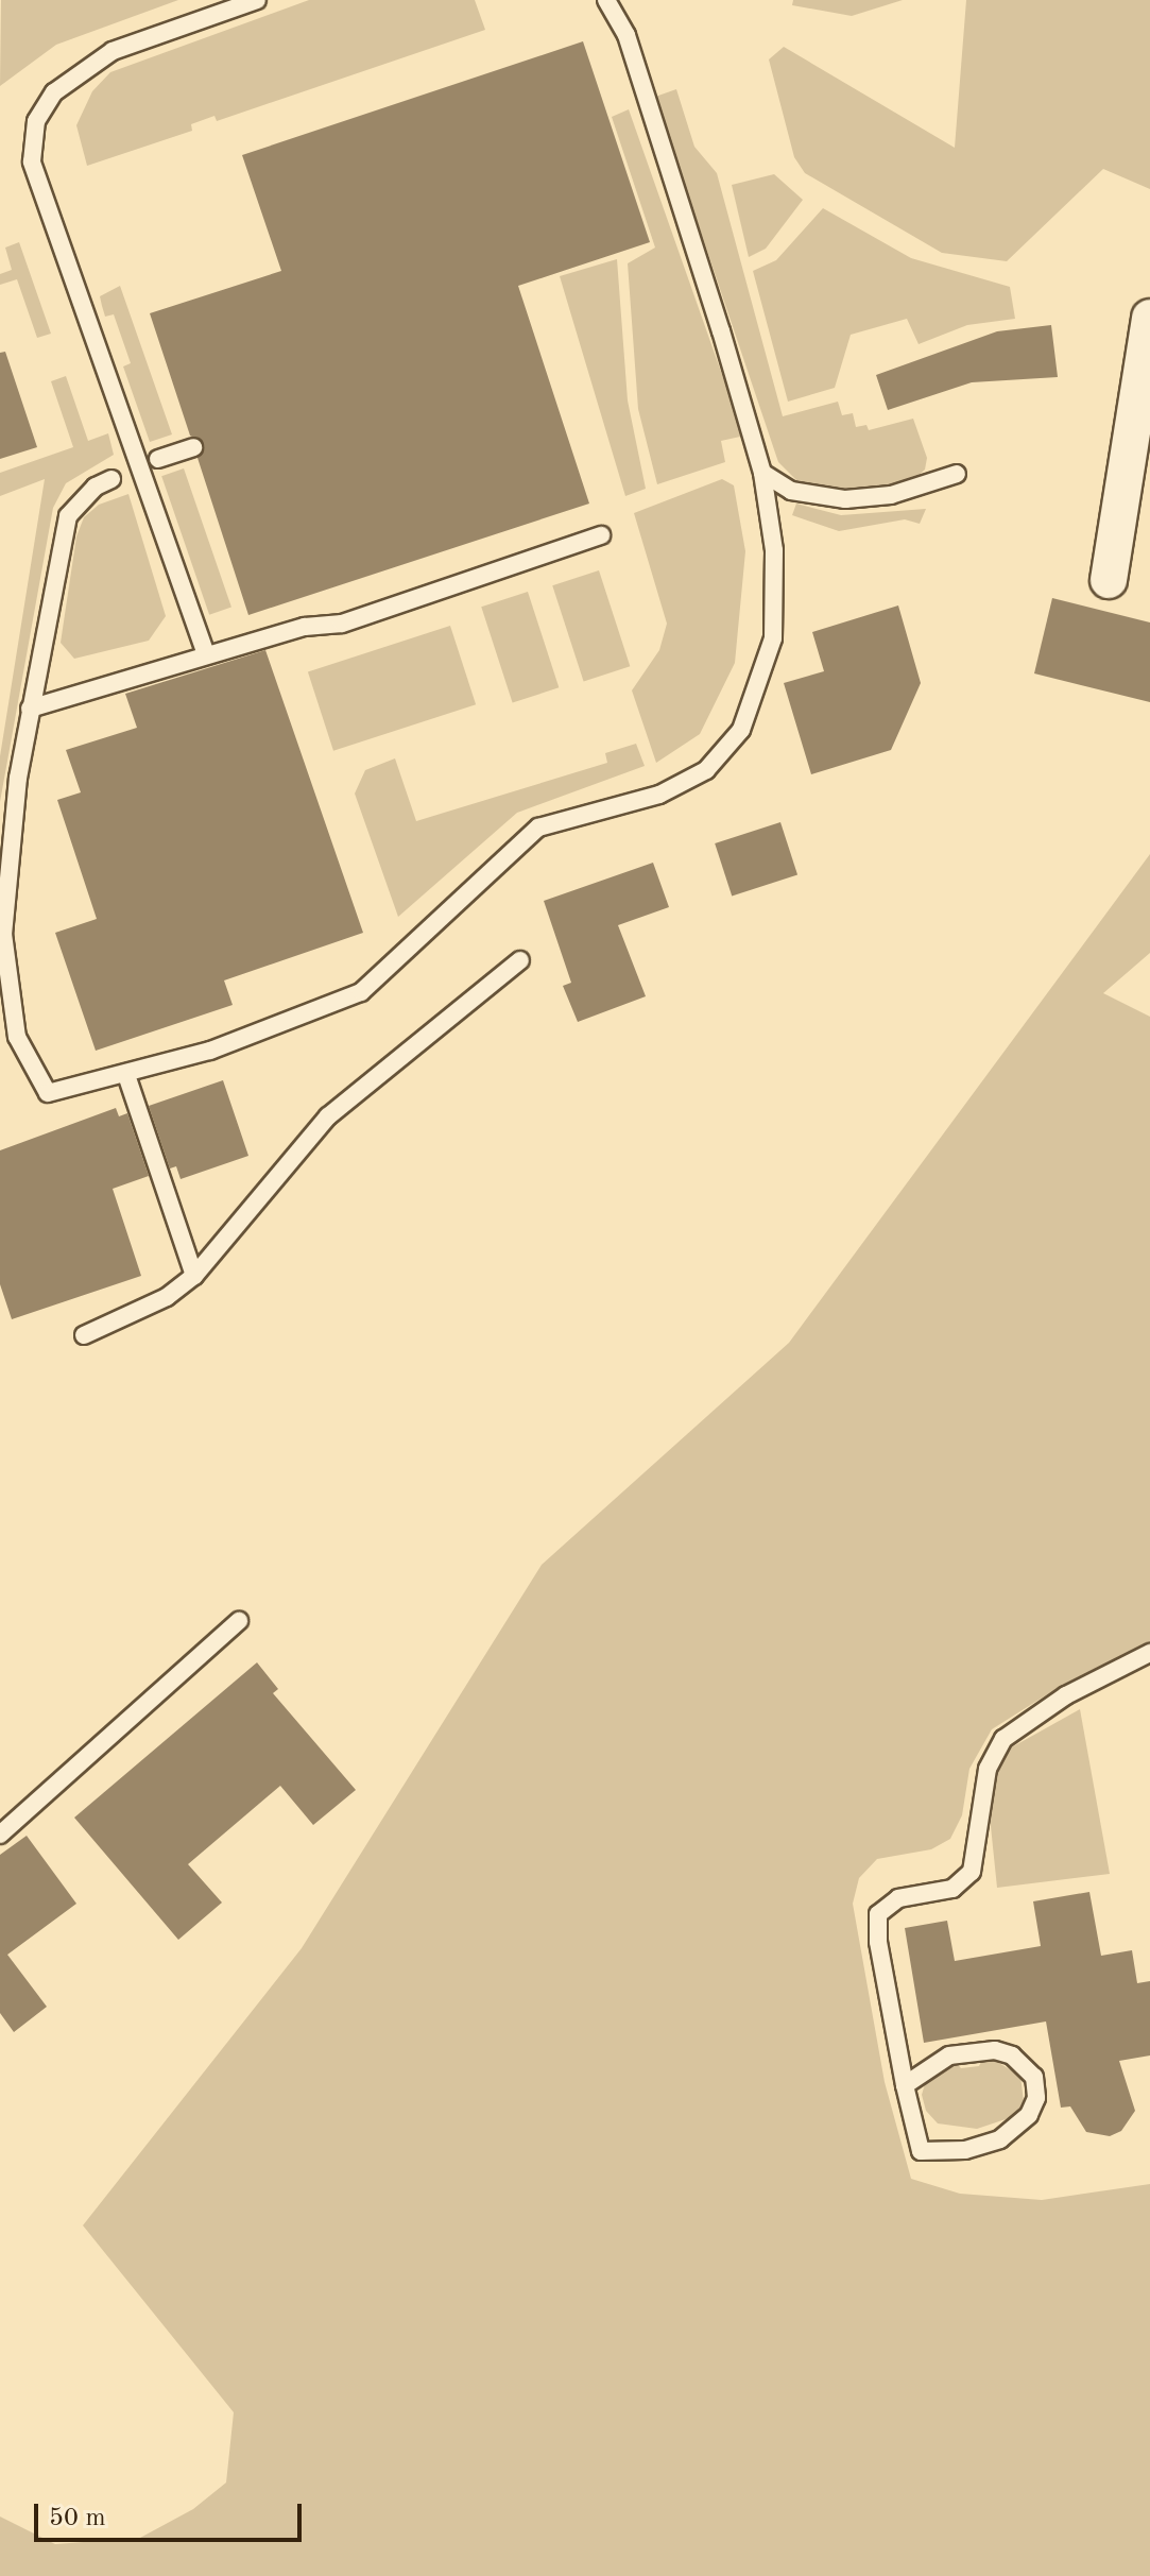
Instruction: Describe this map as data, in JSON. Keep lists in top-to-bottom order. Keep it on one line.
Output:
{"scale_bar":"50 m"}
